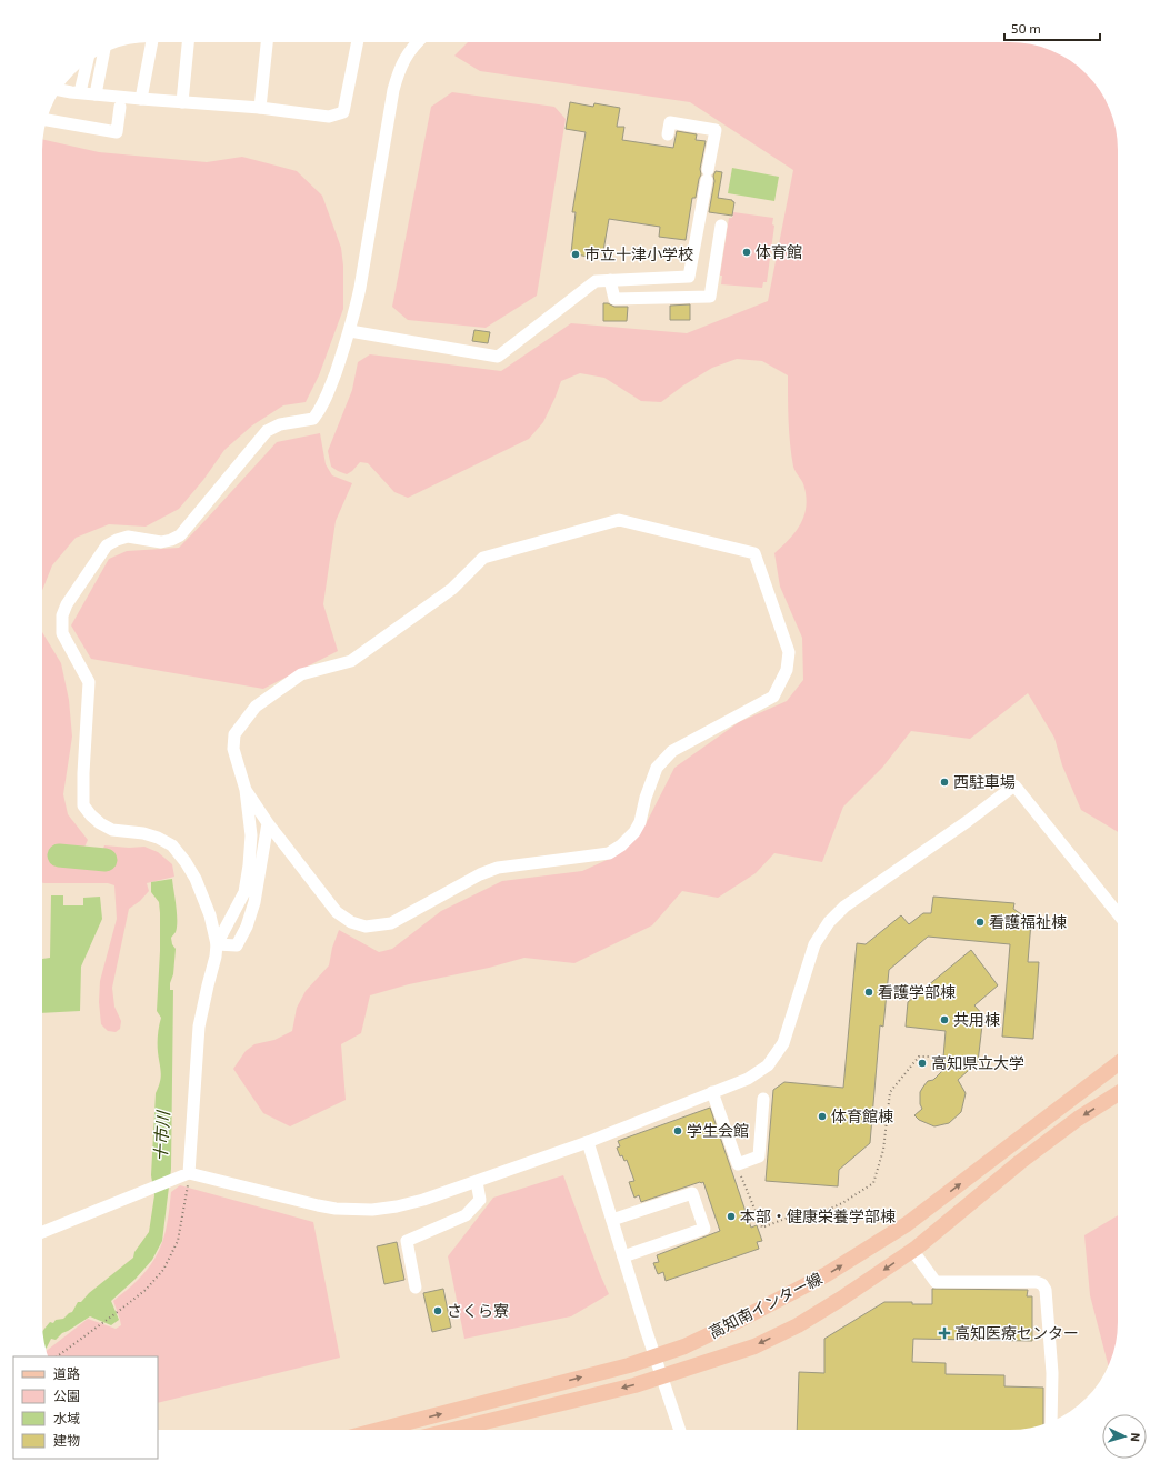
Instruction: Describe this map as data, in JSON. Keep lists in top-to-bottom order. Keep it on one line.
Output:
{"streets":{"main road":["高知南インター線"]},"water":["十市川"],"places":{"other":["体育館","市立十津小学校","西駐車場","看護福祉棟","看護学部棟","共用棟","高知県立大学","体育館棟","学生会館","本部・健康栄養学部棟","さくら寮"],"health":["高知医療センター"]},"legend":["道路","公園","水域","建物"],"scale_bar":"50 m","north":"right"}
